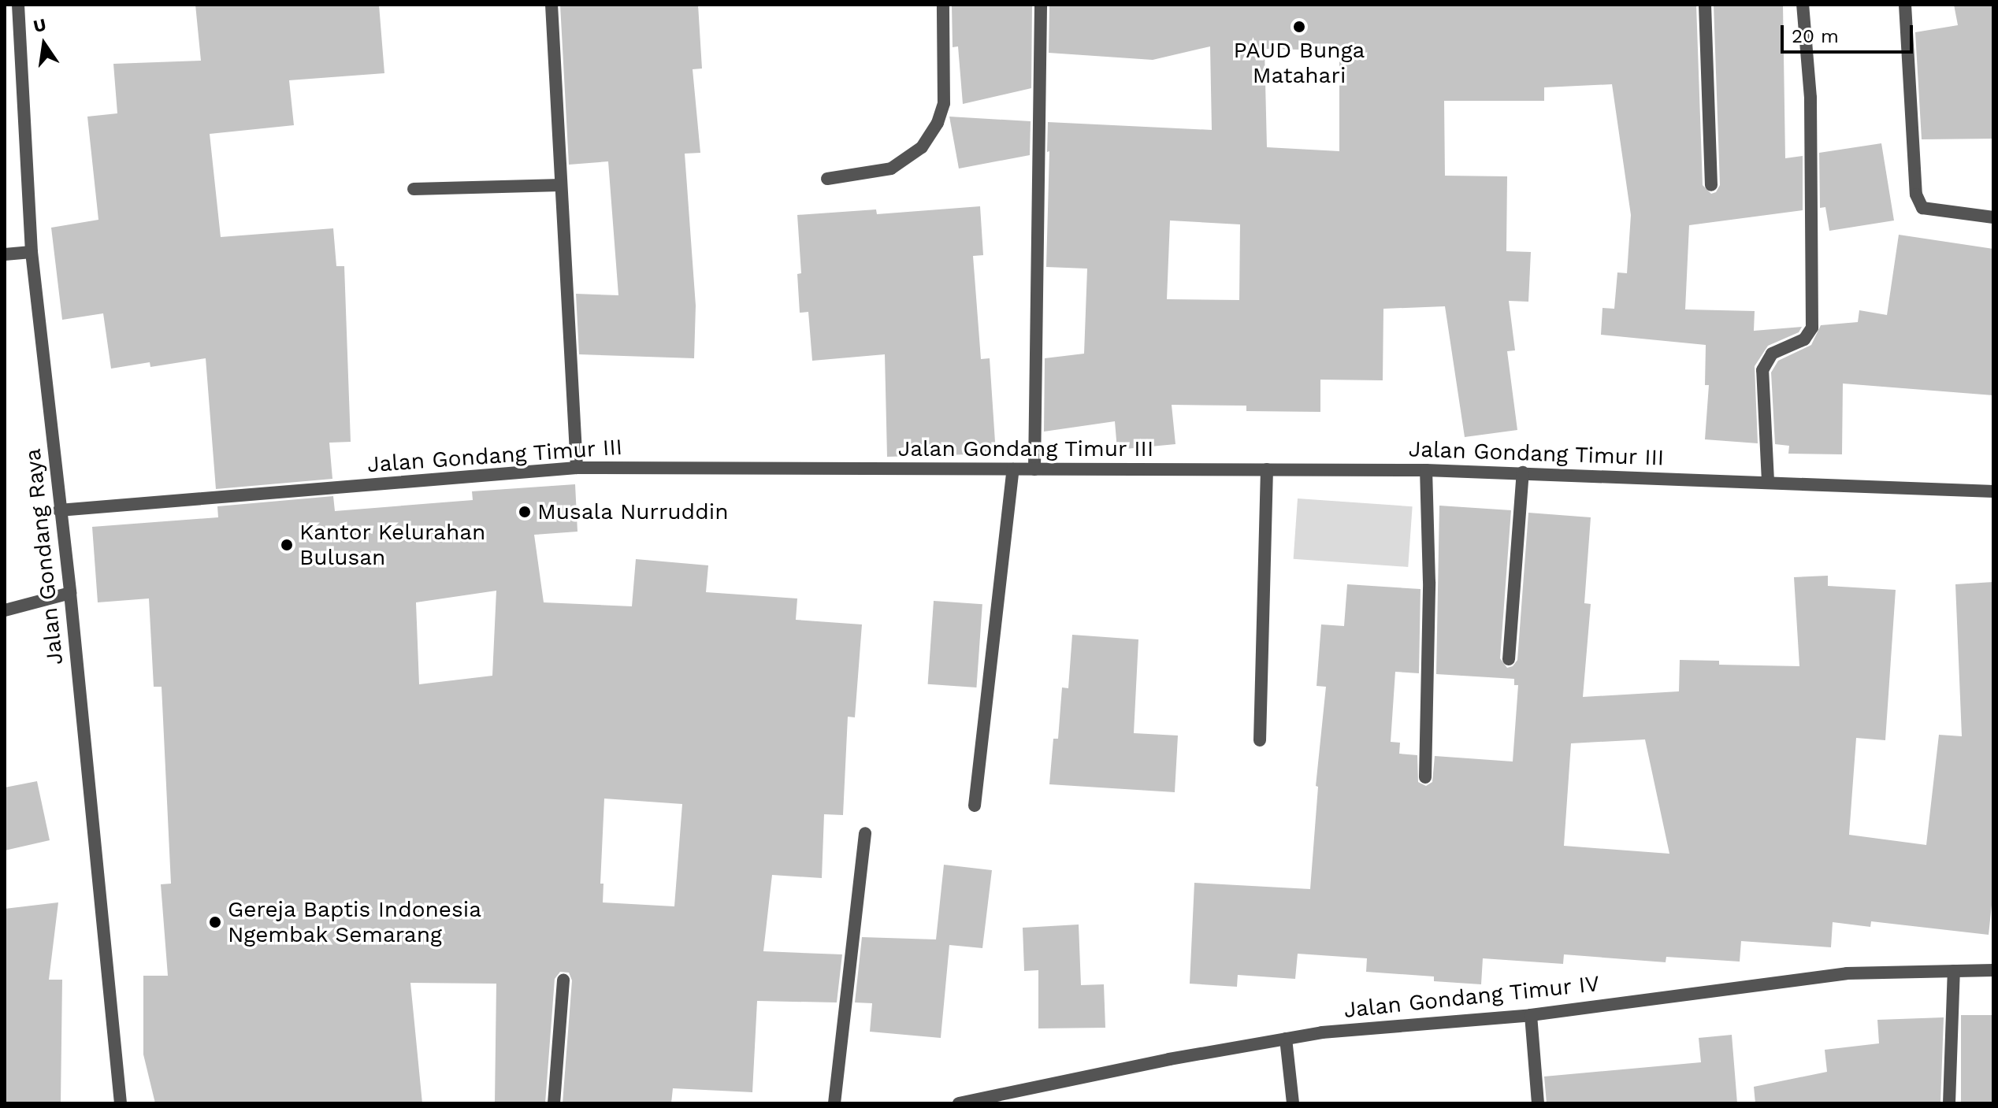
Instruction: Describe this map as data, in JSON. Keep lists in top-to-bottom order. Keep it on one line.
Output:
{"streets":{"street":["Jalan Gondang Timur III","Jalan Gondang Raya","Jalan Gondang Timur IV"]},"crossings":[["Jalan Gondang Timur III","Jalan Gondang Raya"]],"places":["PAUD Bunga Matahari","Musala Nurruddin","Kantor Kelurahan Bulusan","Gereja Baptis Indonesia Ngembak Semarang"],"scale_bar":"20 m","north":"top"}
